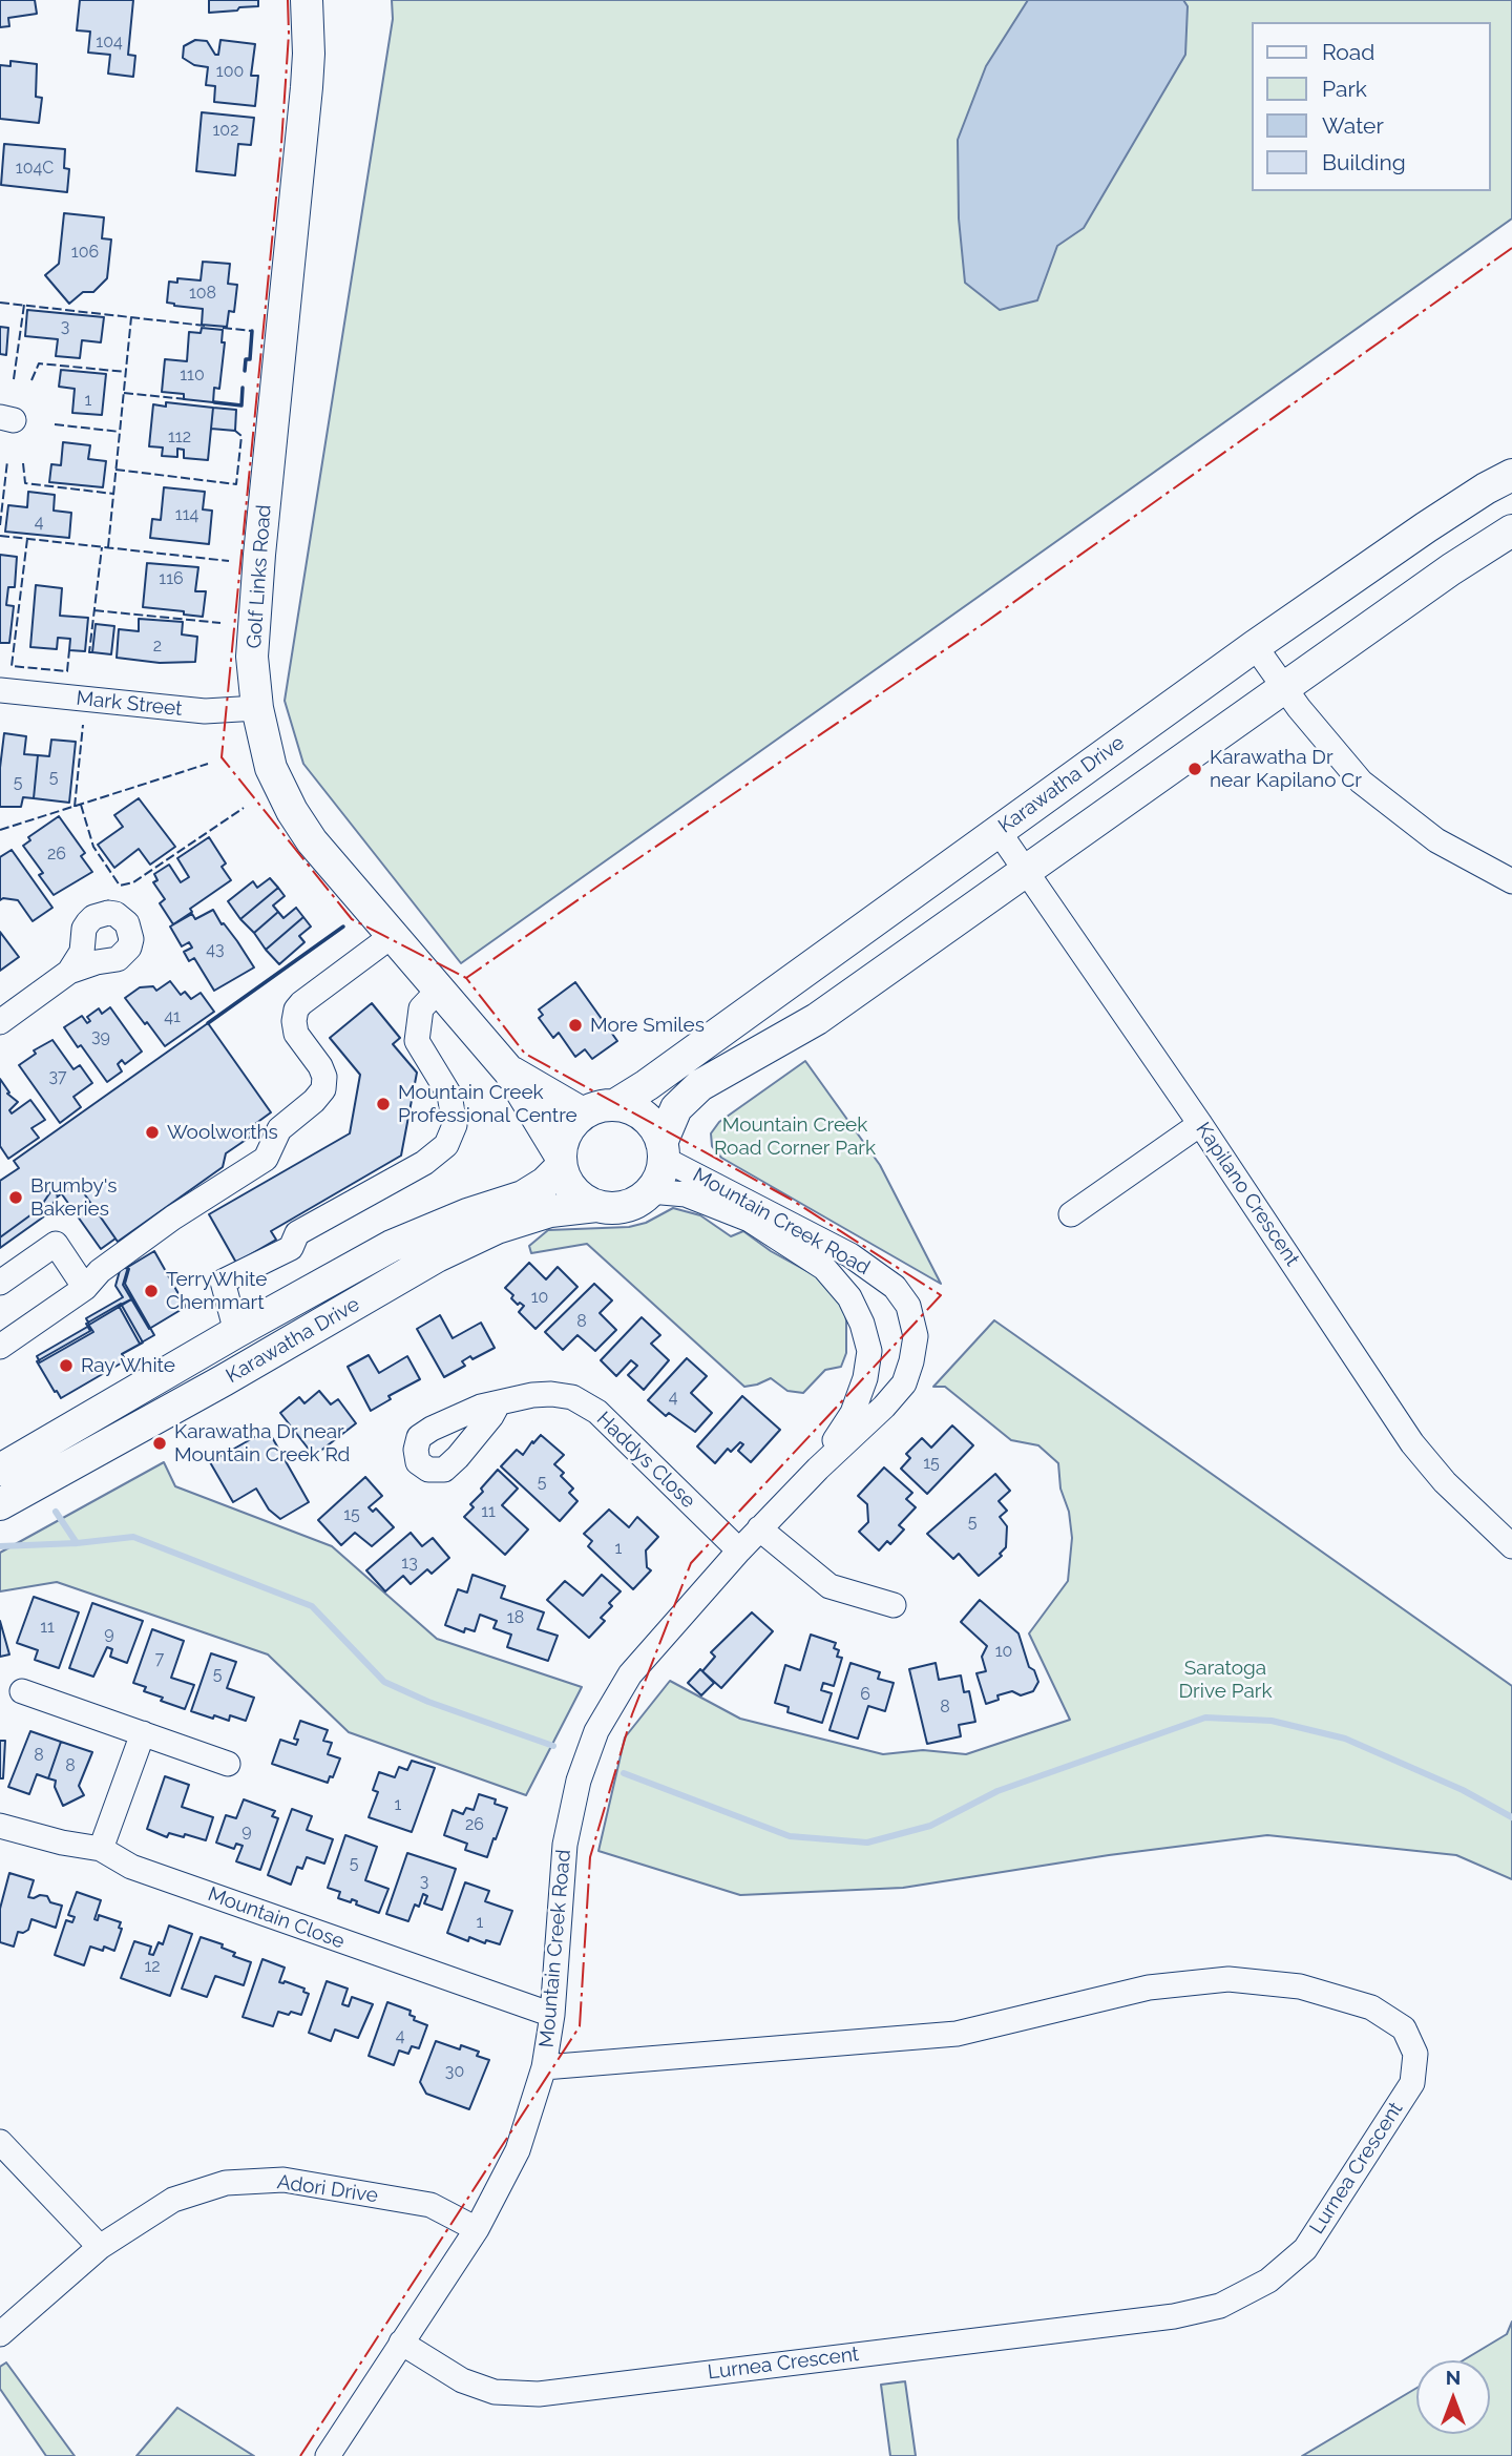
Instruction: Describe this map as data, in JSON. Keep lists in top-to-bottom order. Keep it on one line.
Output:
{"streets":{"main road":["Golf Links Road","Karawatha Drive"],"street":["Mark Street","Kapilano Crescent","Mountain Creek Road","Haddys Close","Mountain Close","Lurnea Crescent","Adori Drive"]},"crossings":[["Golf Links Road","Mark Street"],["Golf Links Road","Karawatha Drive"],["Golf Links Road","Mountain Creek Road"],["Karawatha Drive","Kapilano Crescent"],["Karawatha Drive","Mountain Creek Road"],["Mountain Creek Road","Haddys Close"],["Mountain Creek Road","Mountain Close"],["Mountain Creek Road","Lurnea Crescent"],["Mountain Creek Road","Adori Drive"]],"parks":["Mountain Creek Road Corner Park","Saratoga Drive Park"],"places":["Karawatha Dr near Kapilano Cr","More Smiles","Mountain Creek Professional Centre","Woolworths","Brumby's Bakeries","TerryWhite Chemmart","Ray White","Karawatha Dr near Mountain Creek Rd"],"house_numbers":["104","100","102","104C","106","108","3","110","1","112","114","4","116","2","5","5","26","43","41","39","37","10","8","4","15","5","11","15","5","1","13","18","11","9","10","7","5","6","8","8","8","1","26","9","5","3","1","12","4","30"],"legend":["Road","Park","Water","Building"],"north":"top"}
